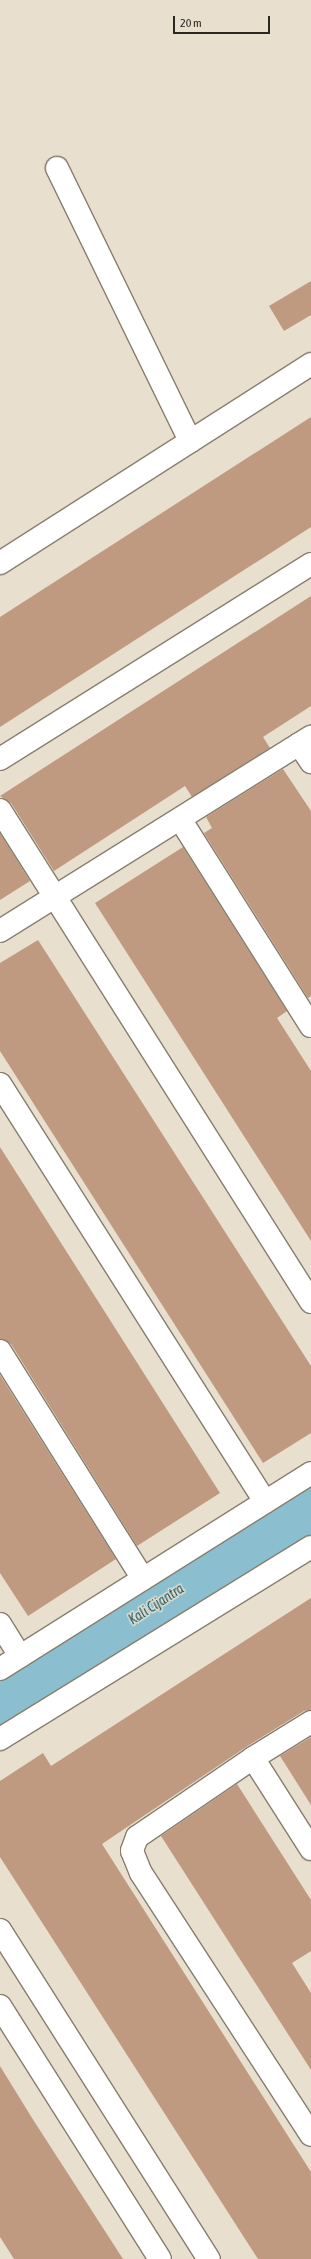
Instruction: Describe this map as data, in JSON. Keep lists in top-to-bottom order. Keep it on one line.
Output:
{"water":["Kali Cijantra"],"scale_bar":"20 m"}
